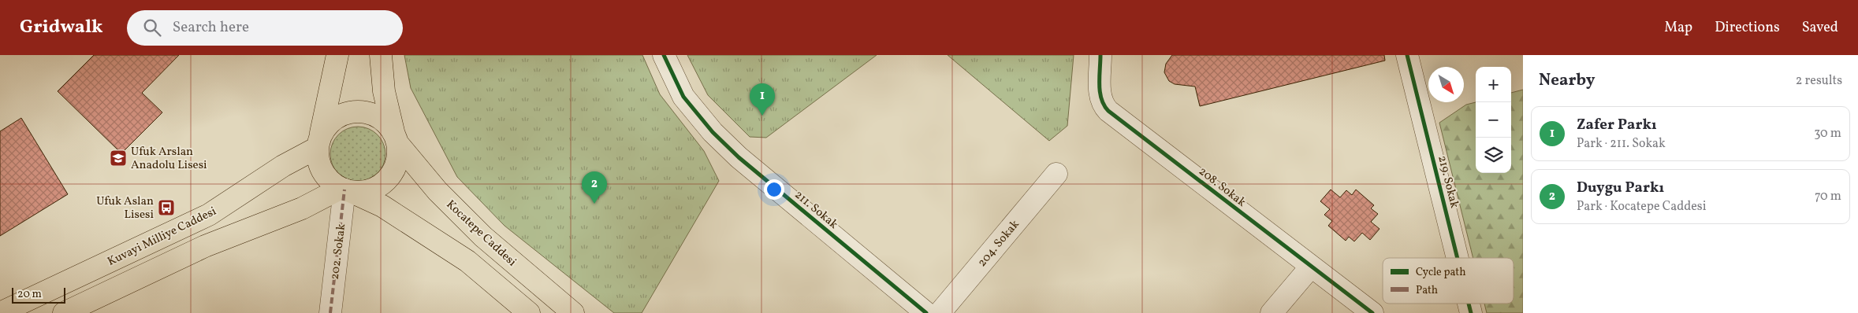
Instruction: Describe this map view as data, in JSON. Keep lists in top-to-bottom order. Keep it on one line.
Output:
{"streets":{"main road":["Kocatepe Caddesi","Kuvayi Milliye Caddesi"],"street":["219. Sokak","208. Sokak","211. Sokak","204. Sokak","202. Sokak"]},"crossings":[["Kocatepe Caddesi","Kuvayi Milliye Caddesi"],["Kocatepe Caddesi","202. Sokak"],["Kuvayi Milliye Caddesi","202. Sokak"]],"places":{"school or university":["Ufuk Arslan Anadolu Lisesi"],"bus stop":["Ufuk Aslan Lisesi"]},"legend":["Cycle path","Path"],"scale_bar":"20 m","north":"bottom right","page":{"header":"Gridwalk","search":"Search here","nav":["Map","Directions","Saved"],"heading":["Nearby","2 results"],"map_buttons":["+","−"],"pins":["1","2"],"list":[{"mark":"1","name":"Zafer Parkı","note":"Park · 211. Sokak","value":"30 m"},{"mark":"2","name":"Duygu Parkı","note":"Park · Kocatepe Caddesi","value":"70 m"}],"scale":"20 m"}}
